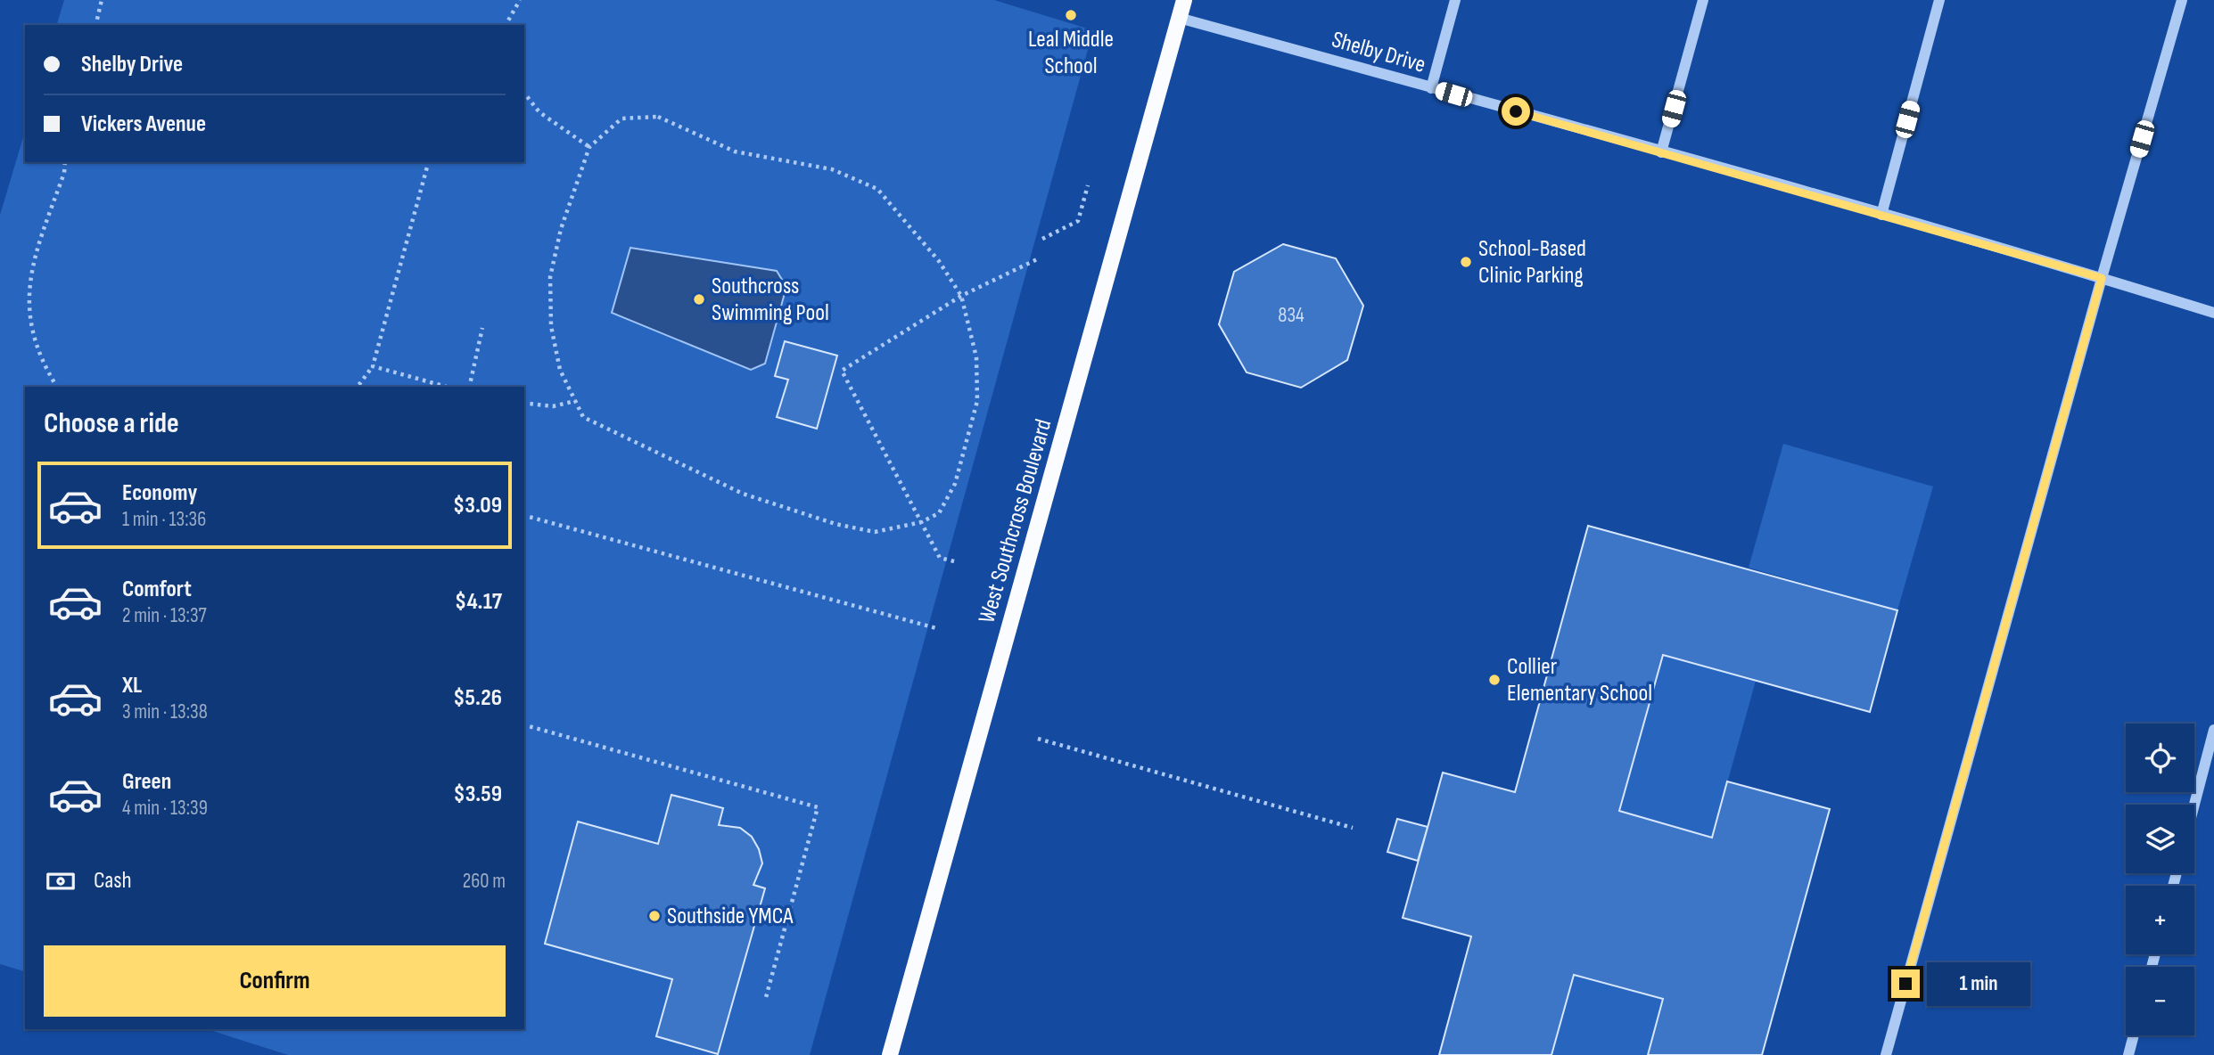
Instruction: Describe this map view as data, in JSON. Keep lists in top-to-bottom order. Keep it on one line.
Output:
{"streets":{"main road":["West Southcross Boulevard"],"street":["Shelby Drive"]},"crossings":[["Shelby Drive","West Southcross Boulevard"]],"places":["Leal Middle School","School-Based Clinic Parking","Southcross Swimming Pool","Collier Elementary School","Southside YMCA"],"house_numbers":["834"],"page":{"banner":["Shelby Drive","Vickers Avenue"],"heading":"Choose a ride","list":[{"name":"Economy","note":"1 min · 13:36","value":"$3.09"},{"name":"Comfort","note":"2 min · 13:37","value":"$4.17"},{"name":"XL","note":"3 min · 13:38","value":"$5.26"},{"name":"Green","note":"4 min · 13:39","value":"$3.59"}],"map_buttons":["+","−"],"pay":["Cash","260 m"],"buttons":"Confirm","bubble":"1 min"}}
